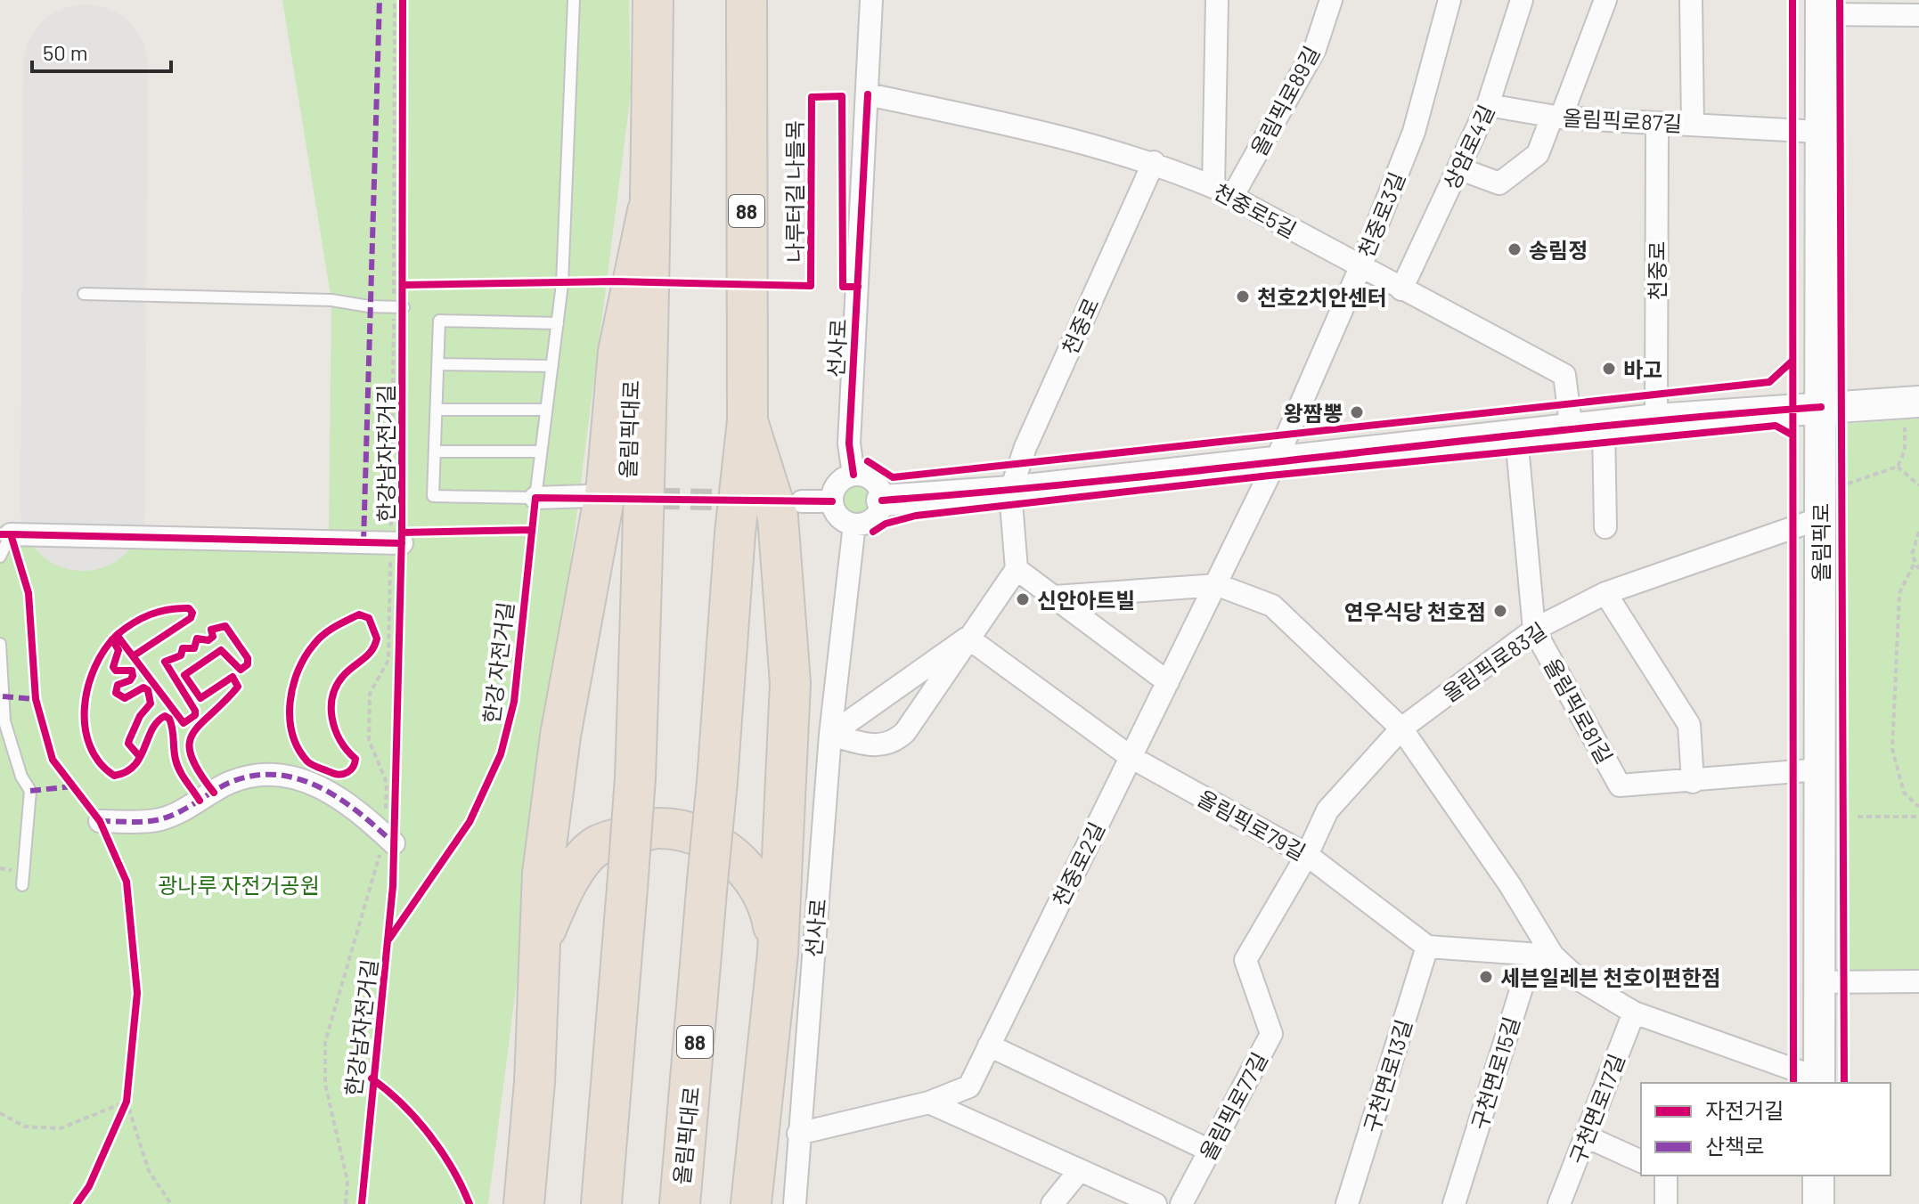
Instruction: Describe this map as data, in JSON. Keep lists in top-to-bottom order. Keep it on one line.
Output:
{"streets":{"highway":["88","올림픽대로"],"main road":["올림픽로"],"street":["올림픽로89길","올림픽로87길","상암로4길","천중로5길","천중로3길","천중로","선사로","올림픽로83길","올림픽로81길","올림픽로79길","천중로2길","구천면로15길","구천면로13길","올림픽로77길","구천면로17길"],"cycle path":["나루터길 나들목","한강남자전거길","한강 자전거길"]},"crossings":[["올림픽로89길","천중로5길"],["올림픽로87길","상암로4길"],["올림픽로87길","천중로"],["올림픽로87길","올림픽로"],["상암로4길","천중로5길"],["천중로5길","천중로3길"],["천중로5길","천중로"],["천중로5길","선사로"],["천중로3길","천중로2길"],["선사로","천중로2길"],["올림픽로","올림픽로83길"],["올림픽로","올림픽로81길"],["올림픽로83길","올림픽로81길"],["올림픽로83길","올림픽로79길"],["올림픽로83길","올림픽로77길"],["올림픽로79길","천중로2길"],["올림픽로79길","구천면로13길"],["올림픽로79길","올림픽로77길"]],"parks":["광나루 자전거공원"],"places":["송림정","천호2치안센터","바고","왕짬뽕","신안아트빌","연우식당 천호점","세븐일레븐 천호이편한점"],"legend":["자전거길","산책로"],"scale_bar":"50 m"}
